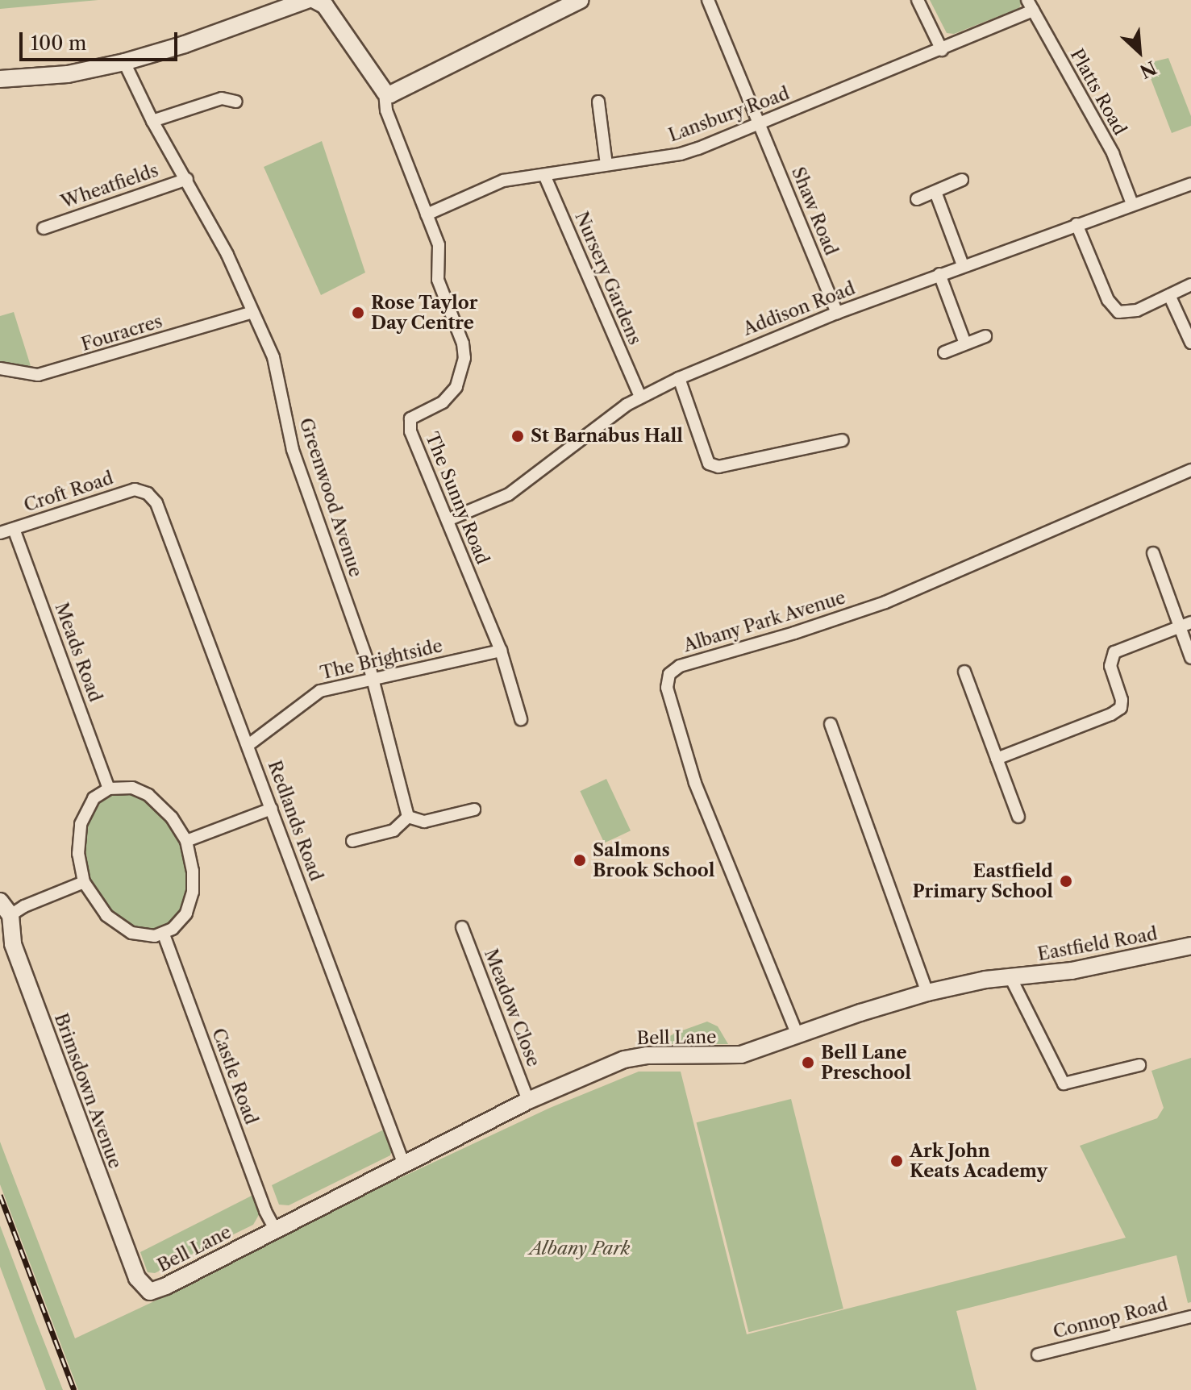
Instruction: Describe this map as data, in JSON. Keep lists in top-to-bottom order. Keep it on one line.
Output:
{"streets":{"street":["Platts Road","Lansbury Road","Wheatfields","Shaw Road","Nursery Gardens","Addison Road","Fouracres","Croft Road","Greenwood Avenue","The Sunny Road","Albany Park Avenue","Meads Road","The Brightside","Redlands Road","Eastfield Road","Meadow Close","Bell Lane","Castle Road","Brimsdown Avenue","Connop Road"]},"crossings":[["Platts Road","Lansbury Road"],["Platts Road","Addison Road"],["Lansbury Road","Shaw Road"],["Lansbury Road","Nursery Gardens"],["Lansbury Road","The Sunny Road"],["Wheatfields","Greenwood Avenue"],["Shaw Road","Addison Road"],["Nursery Gardens","Addison Road"],["Addison Road","The Sunny Road"],["Fouracres","Greenwood Avenue"],["Croft Road","Meads Road"],["Croft Road","Redlands Road"],["Greenwood Avenue","The Brightside"],["The Sunny Road","The Brightside"],["Albany Park Avenue","Bell Lane"],["Meads Road","Castle Road"],["The Brightside","Redlands Road"],["Redlands Road","Bell Lane"],["Eastfield Road","Bell Lane"],["Meadow Close","Bell Lane"],["Bell Lane","Castle Road"],["Bell Lane","Brimsdown Avenue"]],"parks":["Albany Park"],"places":["Rose Taylor Day Centre","St Barnabus Hall","Salmons Brook School","Eastfield Primary School","Bell Lane Preschool","Ark John Keats Academy"],"scale_bar":"100 m","north":"bottom right"}
